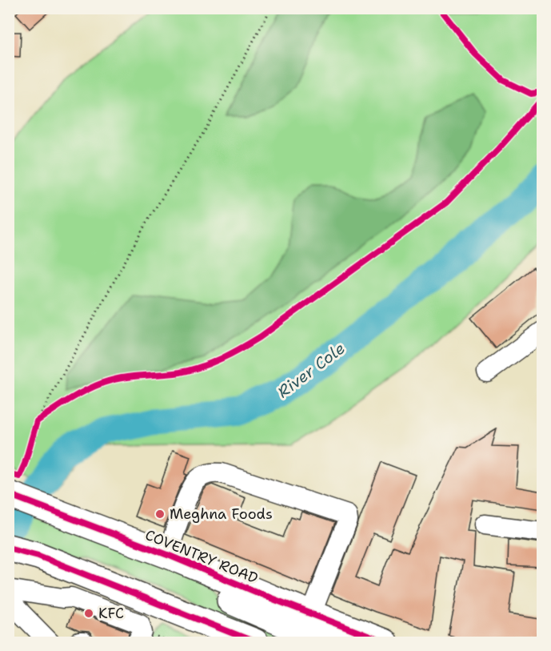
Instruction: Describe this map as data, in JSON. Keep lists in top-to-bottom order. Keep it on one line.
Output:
{"streets":{"highway":["COVENTRY ROAD"]},"water":["River Cole"],"places":["Meghna Foods","KFC"]}
